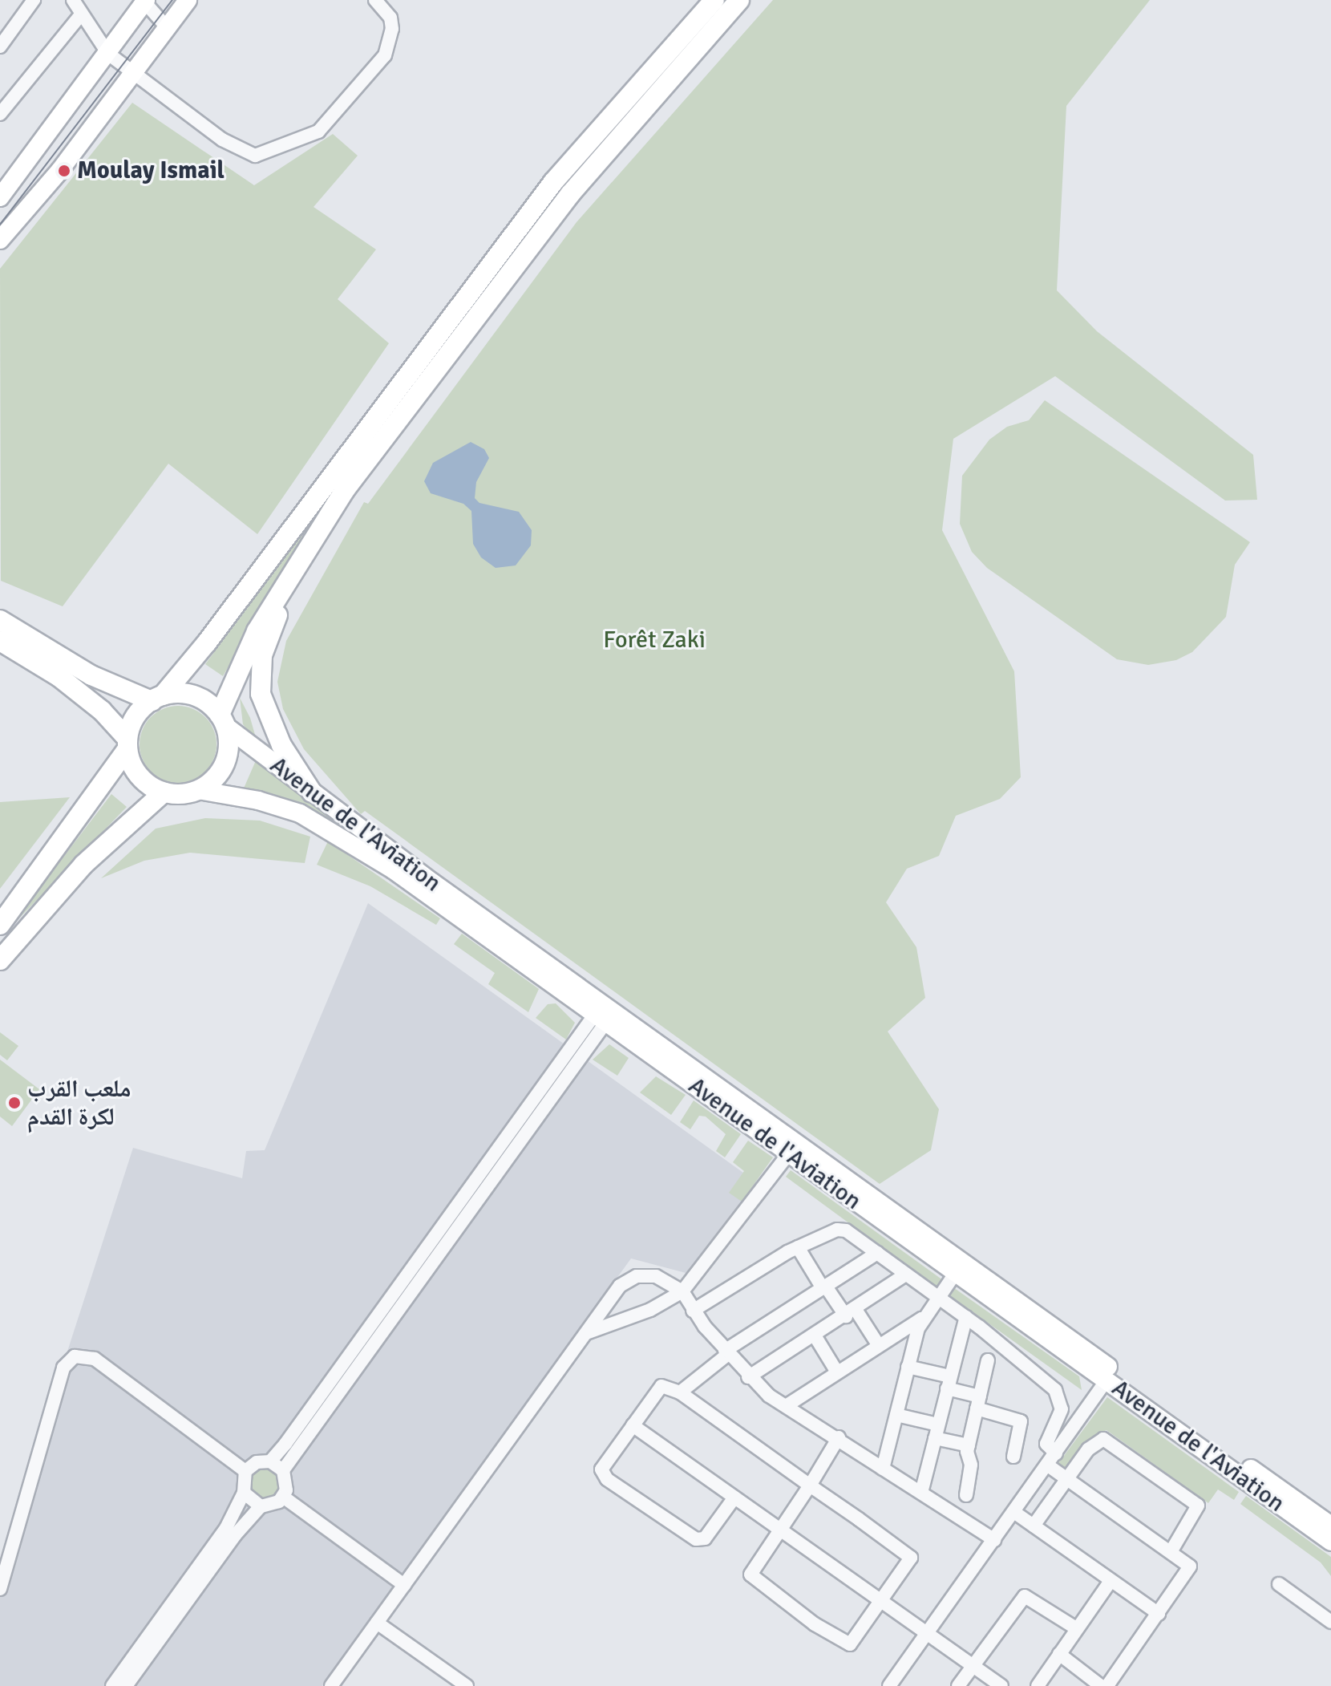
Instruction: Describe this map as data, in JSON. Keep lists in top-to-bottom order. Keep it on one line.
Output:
{"streets":{"main road":["Avenue de l'Aviation"]},"parks":["Forêt Zaki"],"places":["Moulay Ismail","ملعب القرب لكرة القدم"]}
